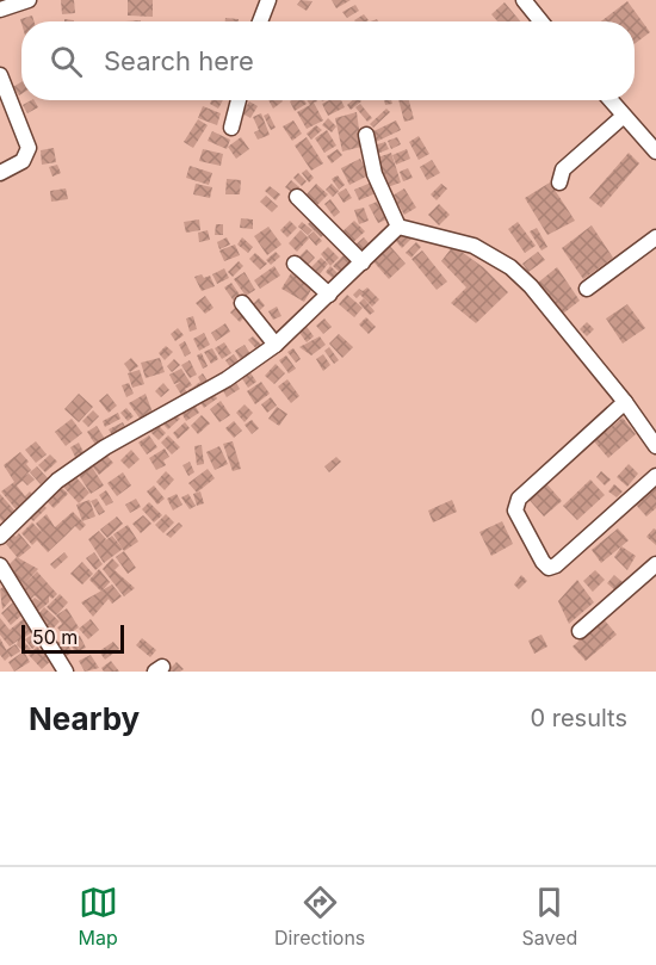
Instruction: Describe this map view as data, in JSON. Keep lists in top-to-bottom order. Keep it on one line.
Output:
{"scale_bar":"50 m","page":{"search":"Search here","scale":"50 m","heading":["Nearby","0 results"],"nav":["Map","Directions","Saved"]}}
